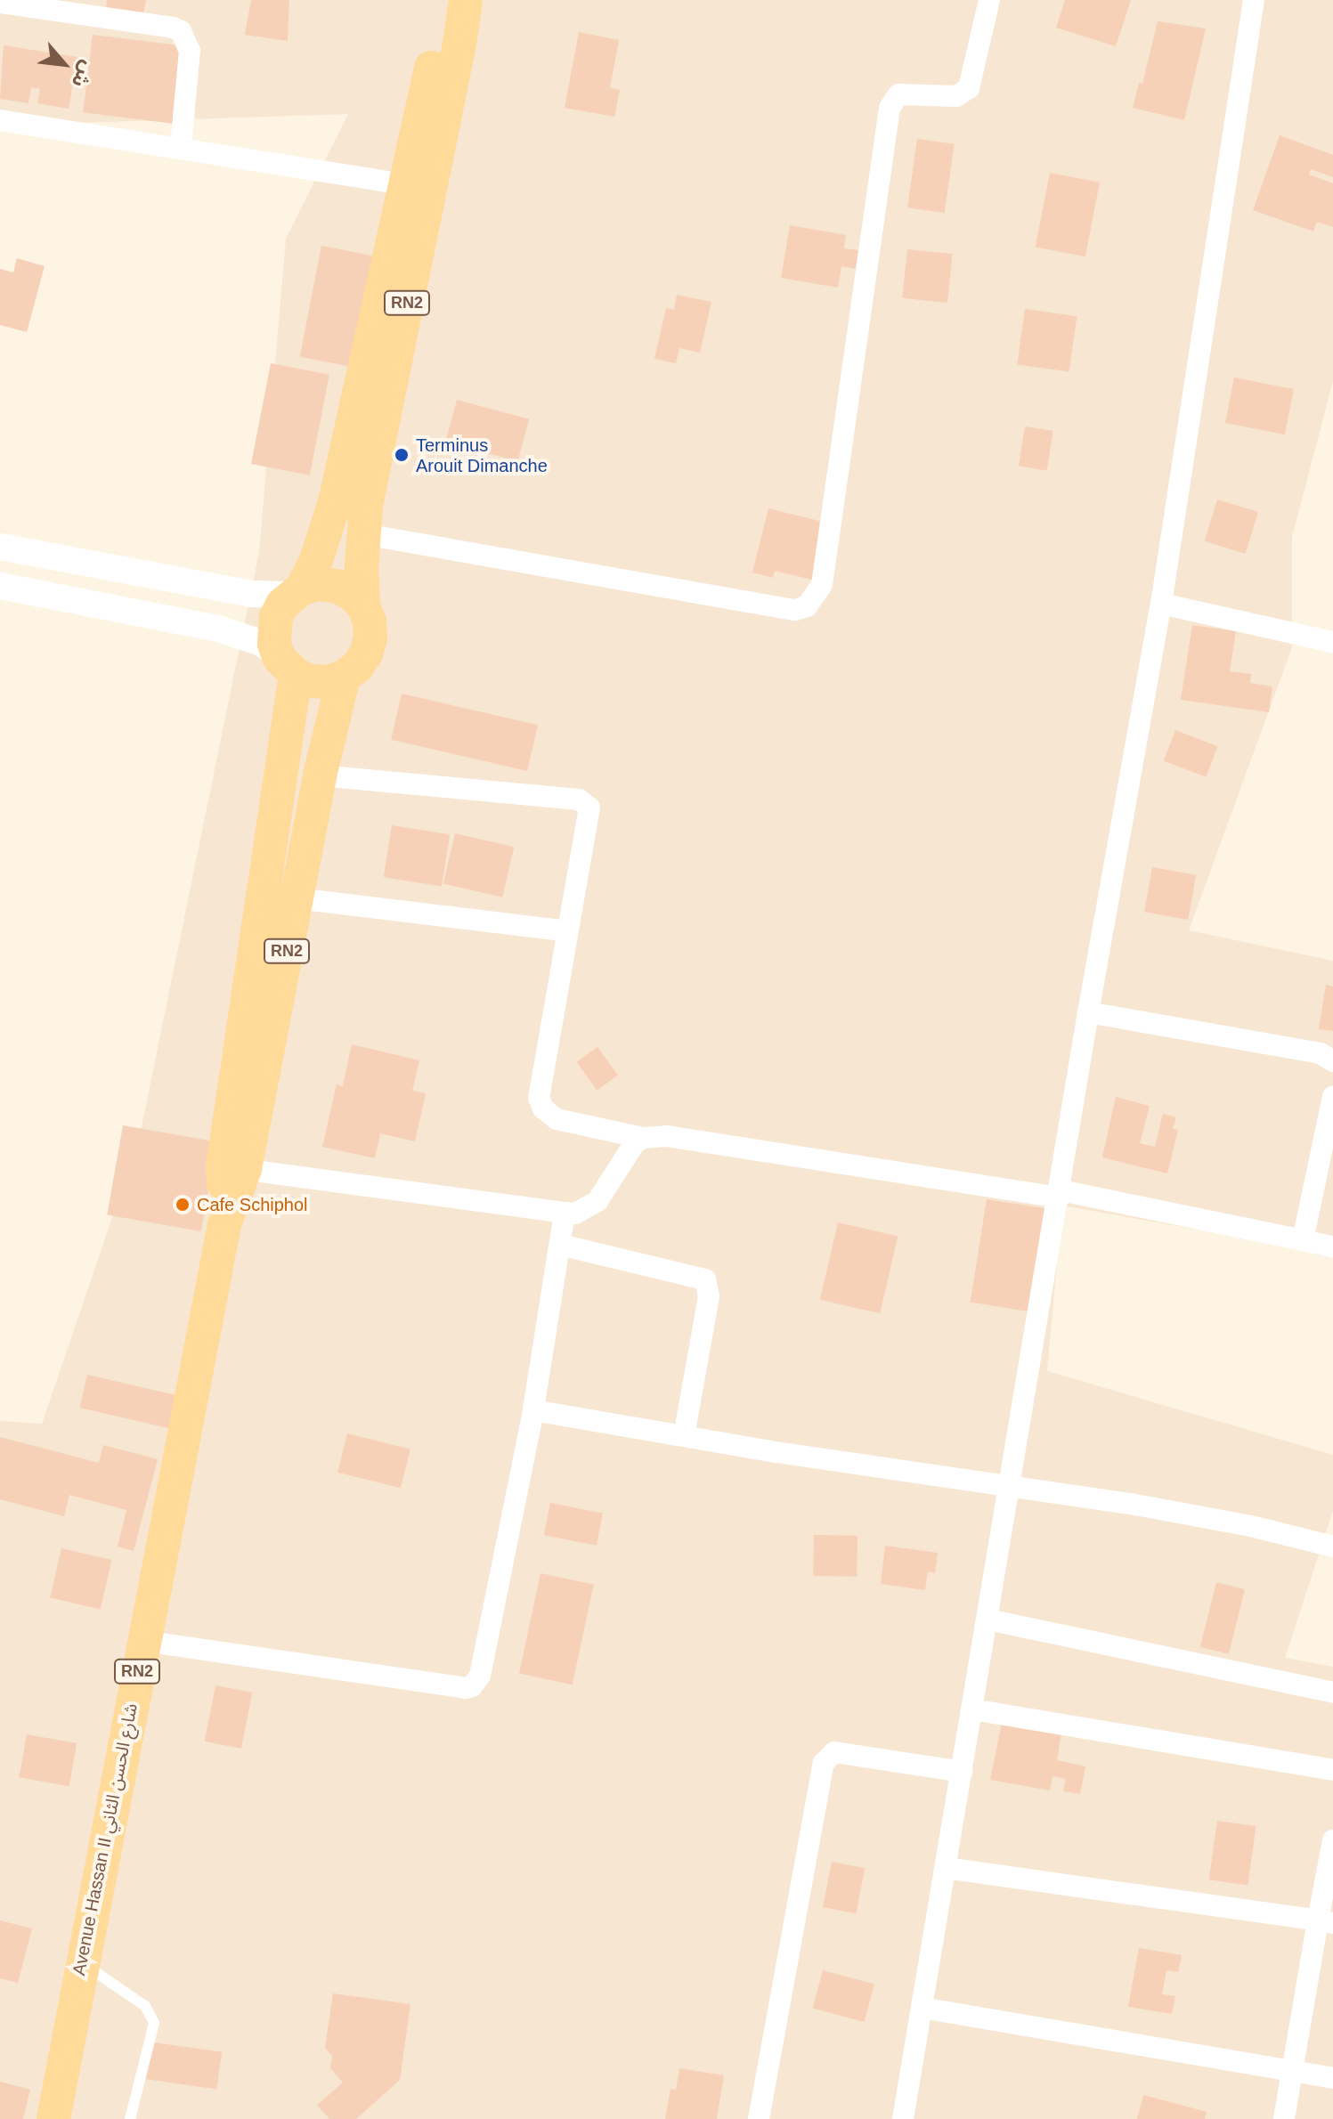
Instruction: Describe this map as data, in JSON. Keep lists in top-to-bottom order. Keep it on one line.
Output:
{"streets":{"main road":["RN2","Avenue Hassan II شارع الحسن الثاني"]},"crossings":[["RN2","Avenue Hassan II شارع الحسن الثاني"]],"places":["Terminus Arouit Dimanche","Cafe Schiphol"],"north":"bottom right"}
